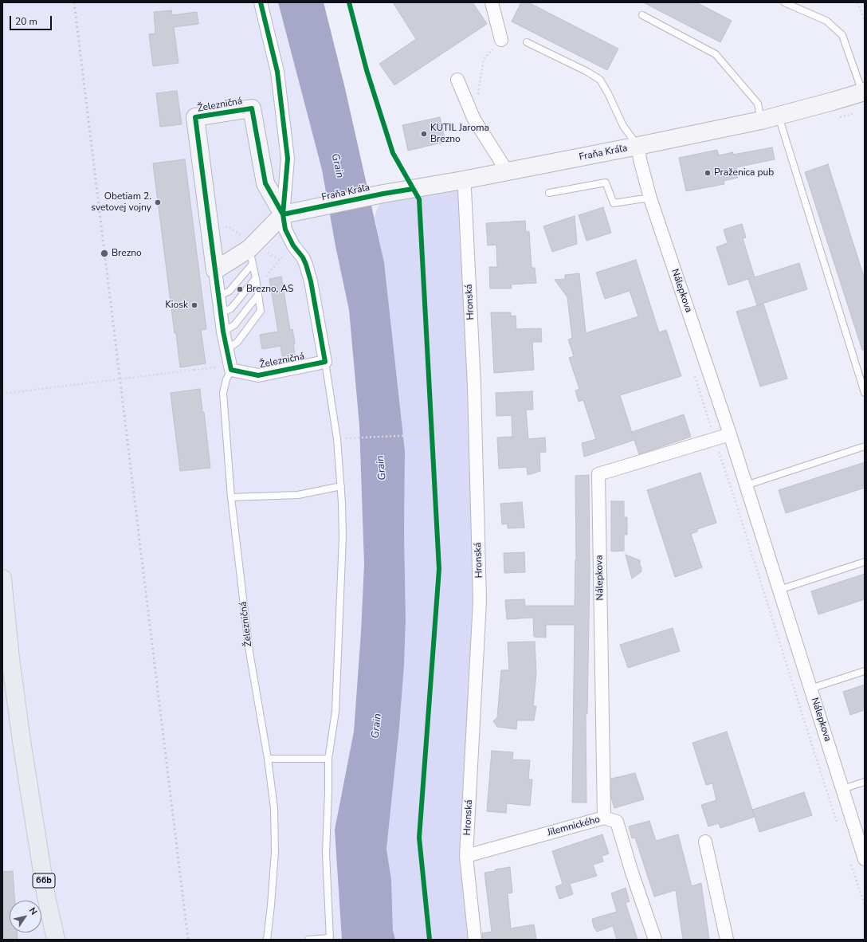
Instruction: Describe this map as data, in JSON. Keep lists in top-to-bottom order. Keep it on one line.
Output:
{"streets":{"main road":["66b"],"street":["Železničná","Fraňa Kráľa","Nálepkova","Hronská","Jilemnického"]},"crossings":[["Železničná","Fraňa Kráľa"],["Fraňa Kráľa","Nálepkova"],["Fraňa Kráľa","Hronská"],["Nálepkova","Jilemnického"],["Hronská","Jilemnického"]],"water":["Grain"],"places":["KUTIL Jaroma Brezno","Praženica pub","Obetiam 2. svetovej vojny","Brezno","Brezno, AS","Kiosk"],"scale_bar":"20 m","north":"top right"}
